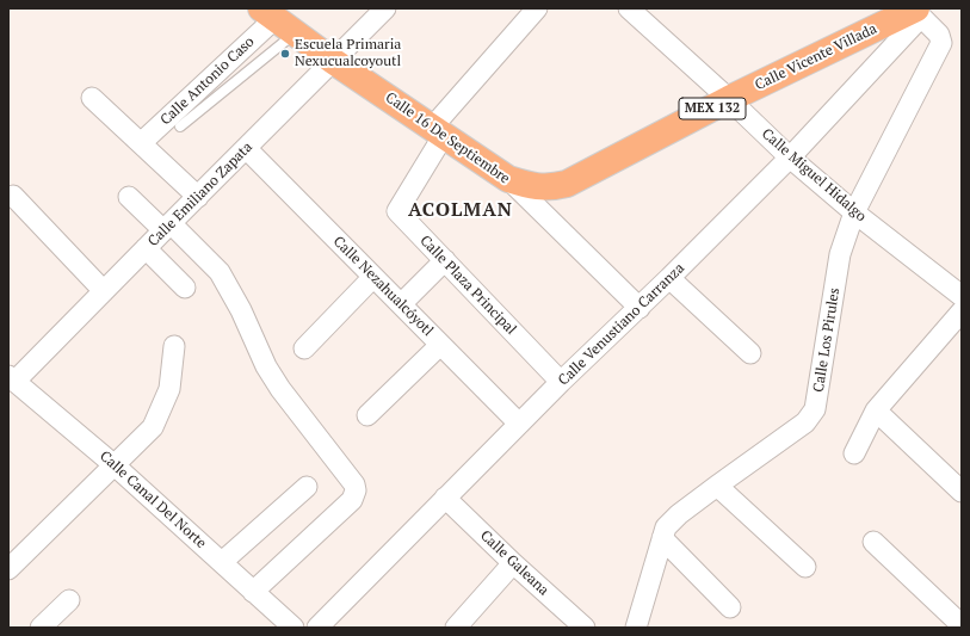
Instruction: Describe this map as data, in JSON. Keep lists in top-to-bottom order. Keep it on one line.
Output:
{"streets":{"main road":["Calle Vicente Villada","MEX 132","Calle 16 De Septiembre"],"street":["Calle Antonio Caso","Calle Miguel Hidalgo","Calle Emiliano Zapata","Calle Plaza Principal","Calle Nezahualcóyotl","Calle Venustiano Carranza","Calle Los Pirules","Calle Canal Del Norte","Calle Galeana"]},"crossings":[["Calle Vicente Villada","Calle 16 De Septiembre"],["Calle Vicente Villada","Calle Miguel Hidalgo"],["Calle Vicente Villada","Calle Venustiano Carranza"],["Calle Vicente Villada","Calle Los Pirules"],["Calle Antonio Caso","Calle 16 De Septiembre"],["Calle 16 De Septiembre","Calle Emiliano Zapata"],["Calle 16 De Septiembre","Calle Plaza Principal"],["Calle 16 De Septiembre","Calle Venustiano Carranza"],["Calle Miguel Hidalgo","Calle Venustiano Carranza"],["Calle Miguel Hidalgo","Calle Los Pirules"],["Calle Emiliano Zapata","Calle Nezahualcóyotl"],["Calle Emiliano Zapata","Calle Canal Del Norte"],["Calle Plaza Principal","Calle Venustiano Carranza"],["Calle Nezahualcóyotl","Calle Venustiano Carranza"],["Calle Venustiano Carranza","Calle Los Pirules"],["Calle Venustiano Carranza","Calle Galeana"]],"districts":["ACOLMAN"],"places":["Escuela Primaria Nexucualcoyoutl"]}
